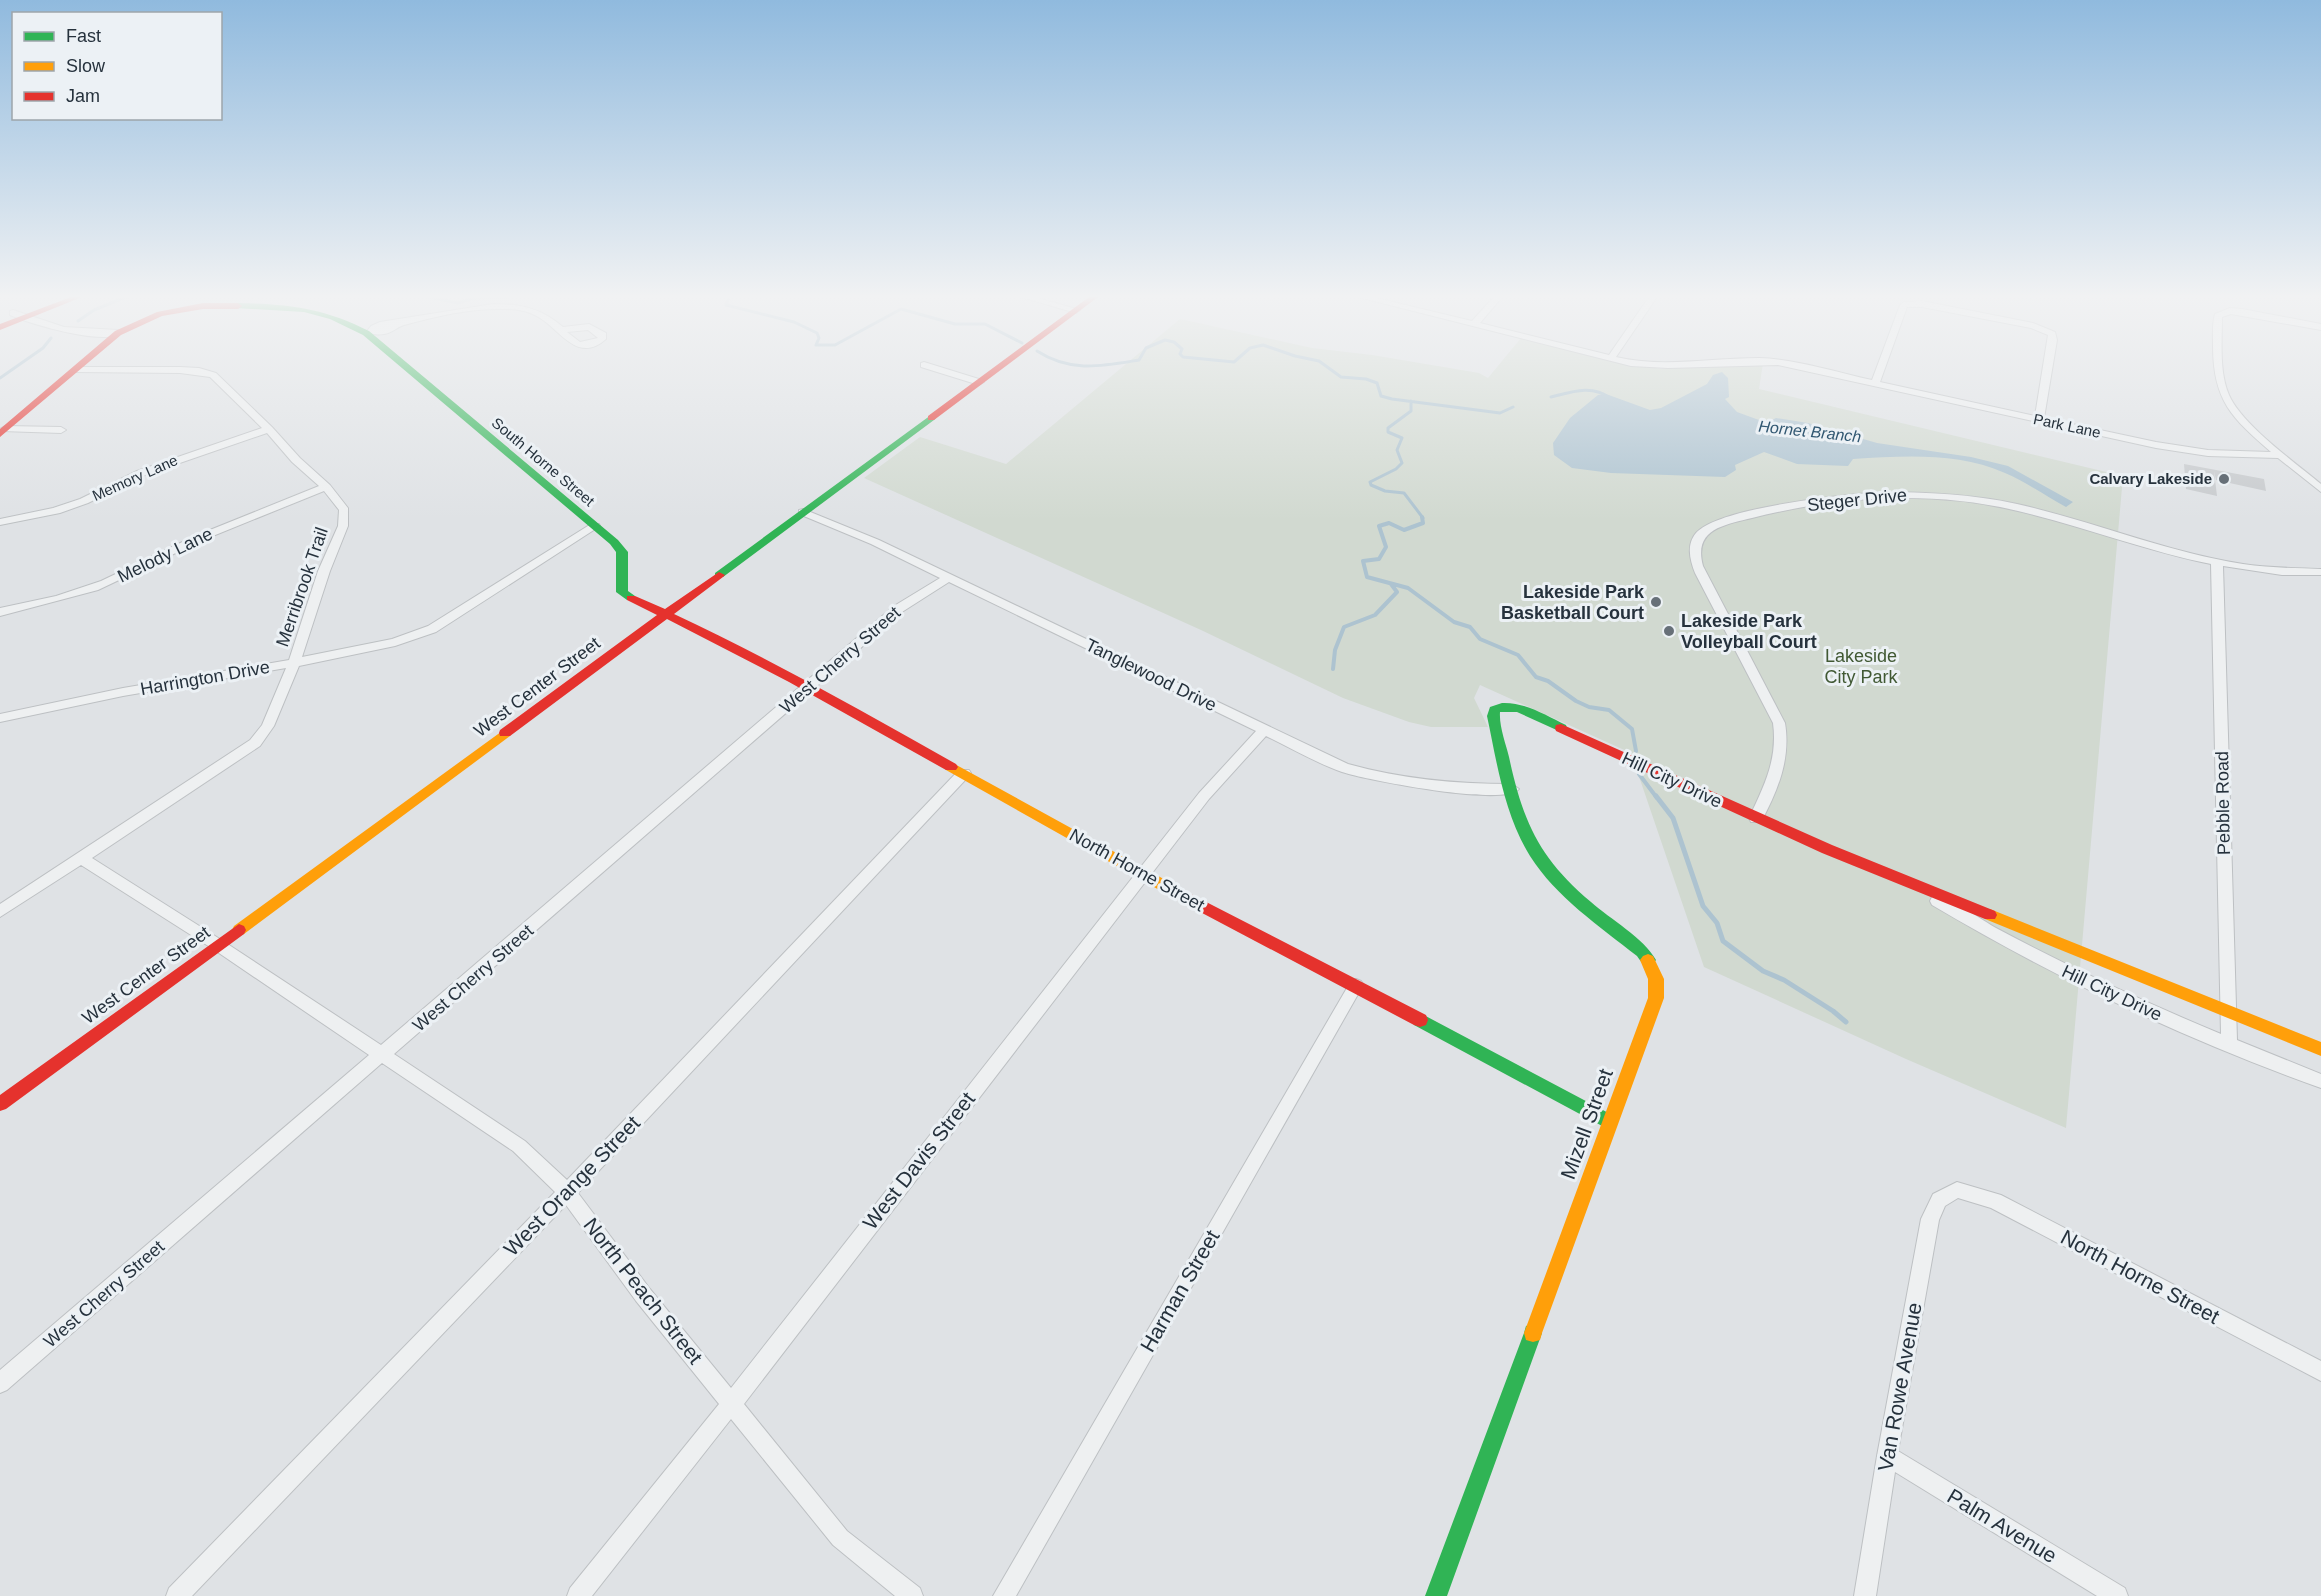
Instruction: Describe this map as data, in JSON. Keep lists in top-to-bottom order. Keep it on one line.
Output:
{"streets":{"street":["Park Lane","South Horne Street","Memory Lane","Steger Drive","Melody Lane","Merribrook Trail","West Cherry Street","Tanglewood Drive","Harrington Drive","West Center Street","Hill City Drive","Pebble Road","North Horne Street","Mizell Street","West Davis Street","West Orange Street","North Peach Street","Harman Street","Van Rowe Avenue","Palm Avenue"]},"crossings":[["South Horne Street","Harrington Drive"],["South Horne Street","West Center Street"],["South Horne Street","North Horne Street"],["Memory Lane","Merribrook Trail"],["Steger Drive","Hill City Drive"],["Steger Drive","Pebble Road"],["Melody Lane","Merribrook Trail"],["Merribrook Trail","Harrington Drive"],["Merribrook Trail","North Peach Street"],["West Cherry Street","Tanglewood Drive"],["West Cherry Street","North Horne Street"],["West Cherry Street","North Peach Street"],["Tanglewood Drive","West Center Street"],["Tanglewood Drive","Mizell Street"],["Tanglewood Drive","West Davis Street"],["West Center Street","North Horne Street"],["West Center Street","North Peach Street"],["Hill City Drive","Pebble Road"],["Hill City Drive","Mizell Street"],["North Horne Street","Mizell Street"],["North Horne Street","West Davis Street"],["North Horne Street","West Orange Street"],["North Horne Street","Harman Street"],["North Horne Street","Van Rowe Avenue"],["West Davis Street","North Peach Street"],["West Orange Street","North Peach Street"],["Van Rowe Avenue","Palm Avenue"]],"water":["Hornet Branch"],"parks":["Lakeside City Park"],"places":["Calvary Lakeside","Lakeside Park Basketball Court","Lakeside Park Volleyball Court"],"legend":["Fast","Slow","Jam"]}
